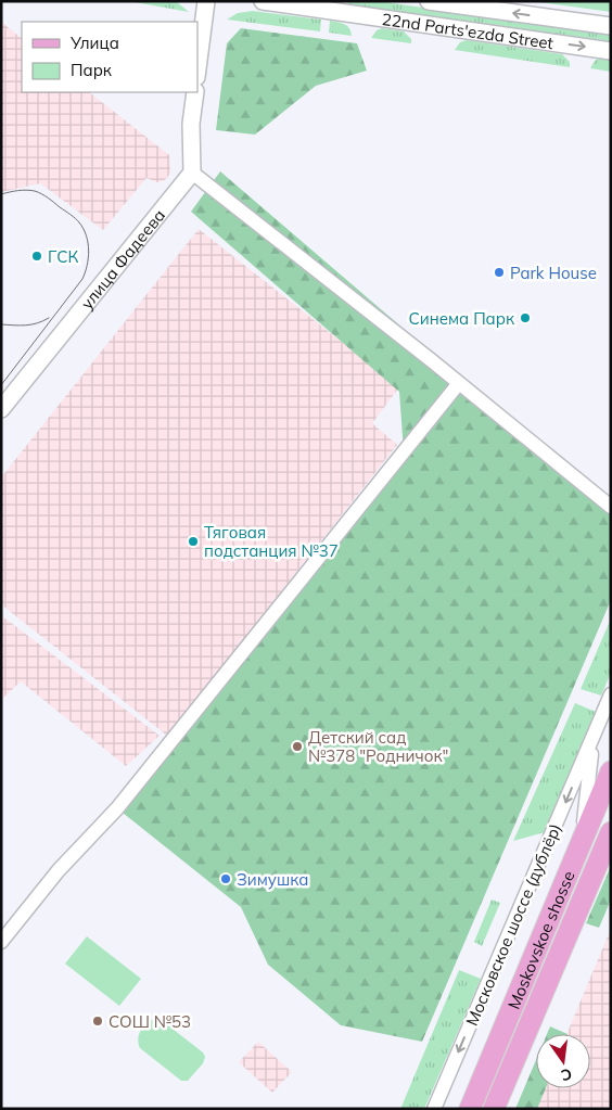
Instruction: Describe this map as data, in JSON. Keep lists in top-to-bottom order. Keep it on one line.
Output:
{"streets":{"main road":["Moskovskoe shosse"],"street":["22nd Parts'ezda Street","улица Фадеева","Московское шоссе (дублёр)"]},"crossings":[["Московское шоссе (дублёр)","Moskovskoe shosse"]],"places":["ГСК","Park House","Синема Парк","Тяговая подстанция №37","Детский сад №378 \"Родничок\"","Зимушка","СОШ №53"],"legend":["Улица","Парк"],"north":"bottom"}
